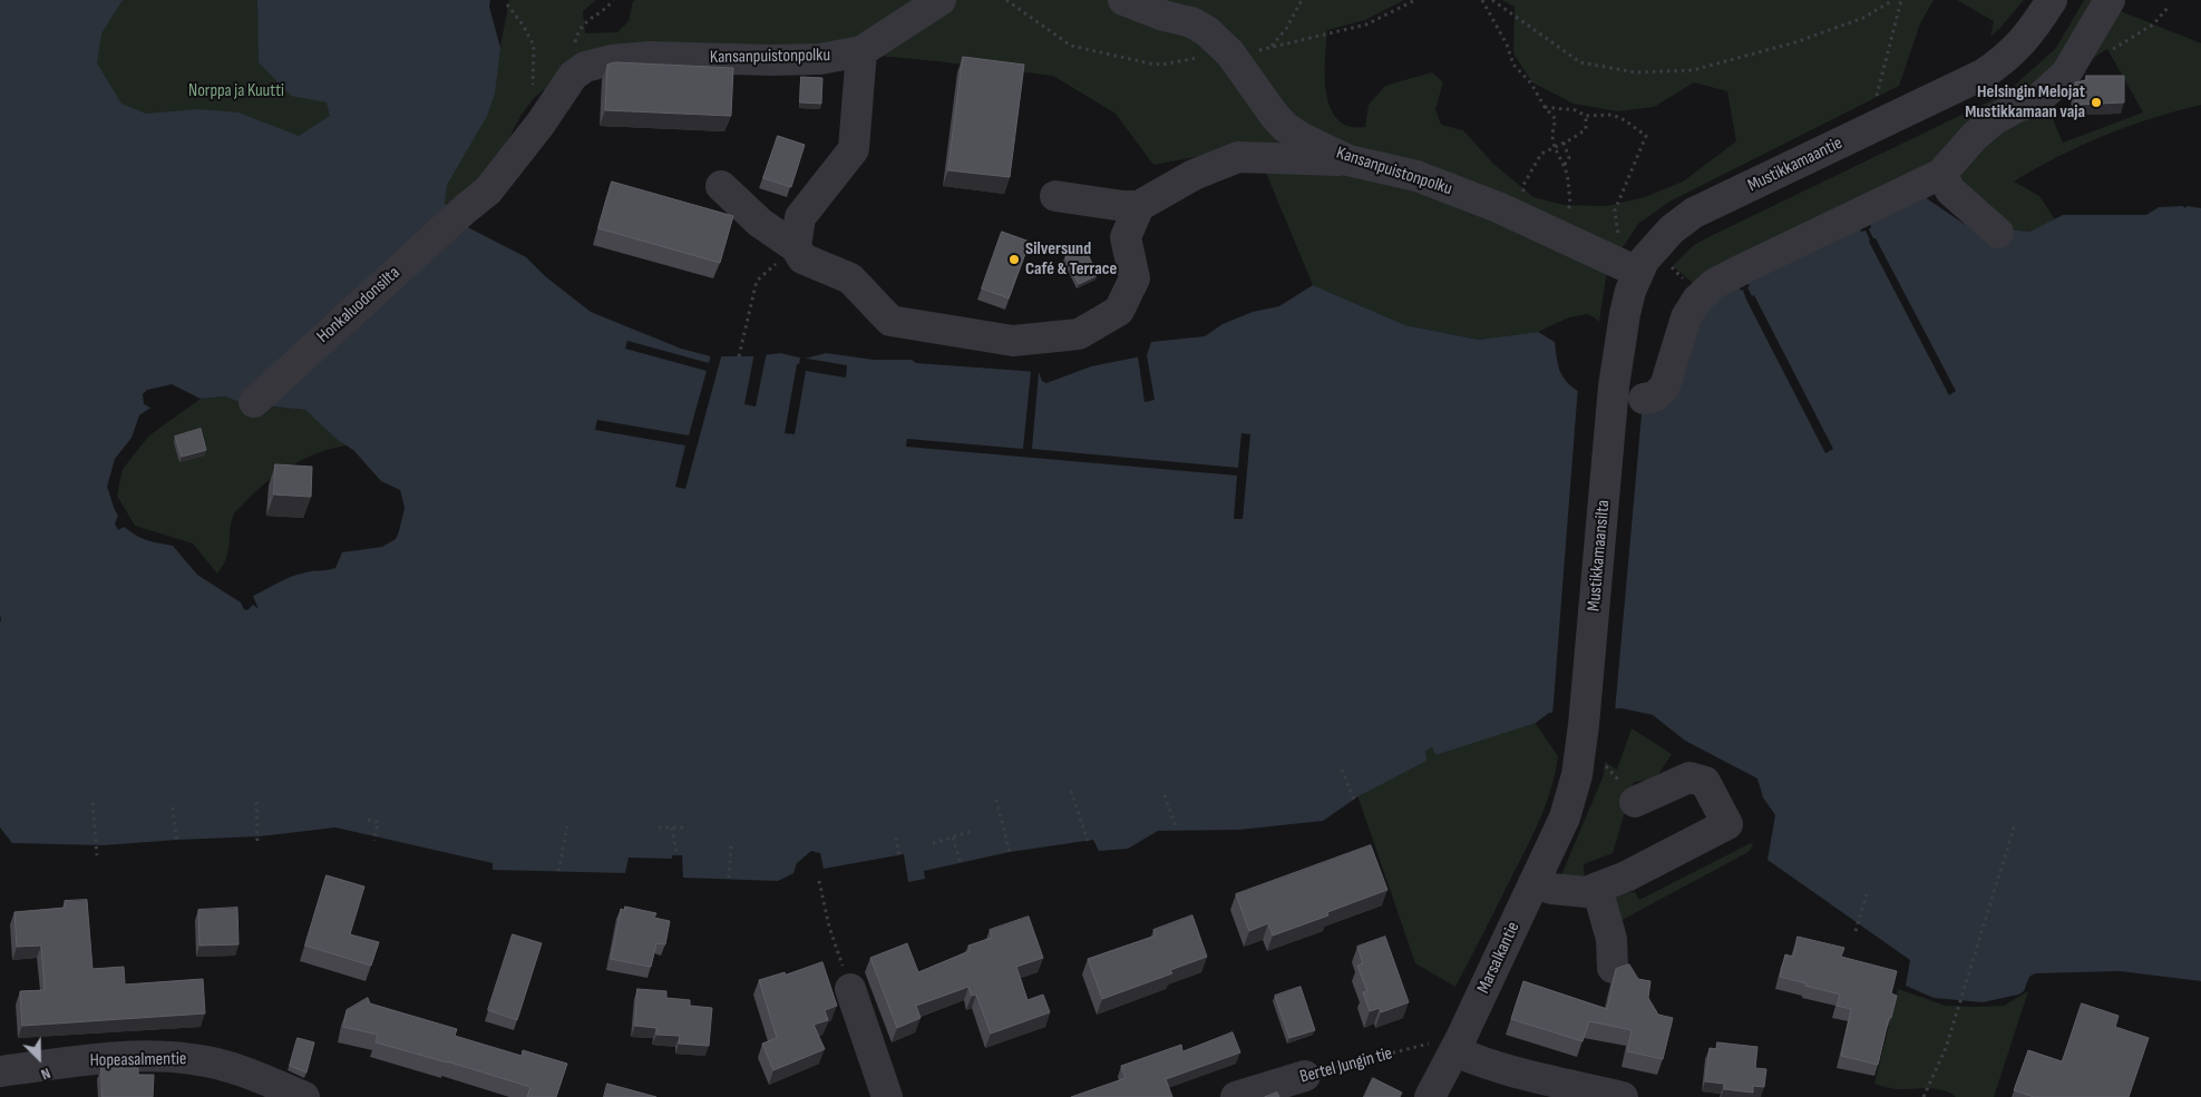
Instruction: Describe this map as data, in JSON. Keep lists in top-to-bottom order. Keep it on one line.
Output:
{"streets":{"street":["Kansanpuistonpolku","Mustikkamaantie","Honkaluodonsilta","Mustikkamaansilta","Marsalkantie","Hopeasalmentie","Bertel Jungin tie"]},"crossings":[["Kansanpuistonpolku","Mustikkamaantie"],["Kansanpuistonpolku","Honkaluodonsilta"],["Mustikkamaantie","Mustikkamaansilta"],["Mustikkamaansilta","Marsalkantie"],["Marsalkantie","Bertel Jungin tie"]],"parks":["Norppa ja Kuutti"],"places":["Helsingin Melojat Mustikkamaan vaja","Silversund Café & Terrace"],"north":"bottom right"}
